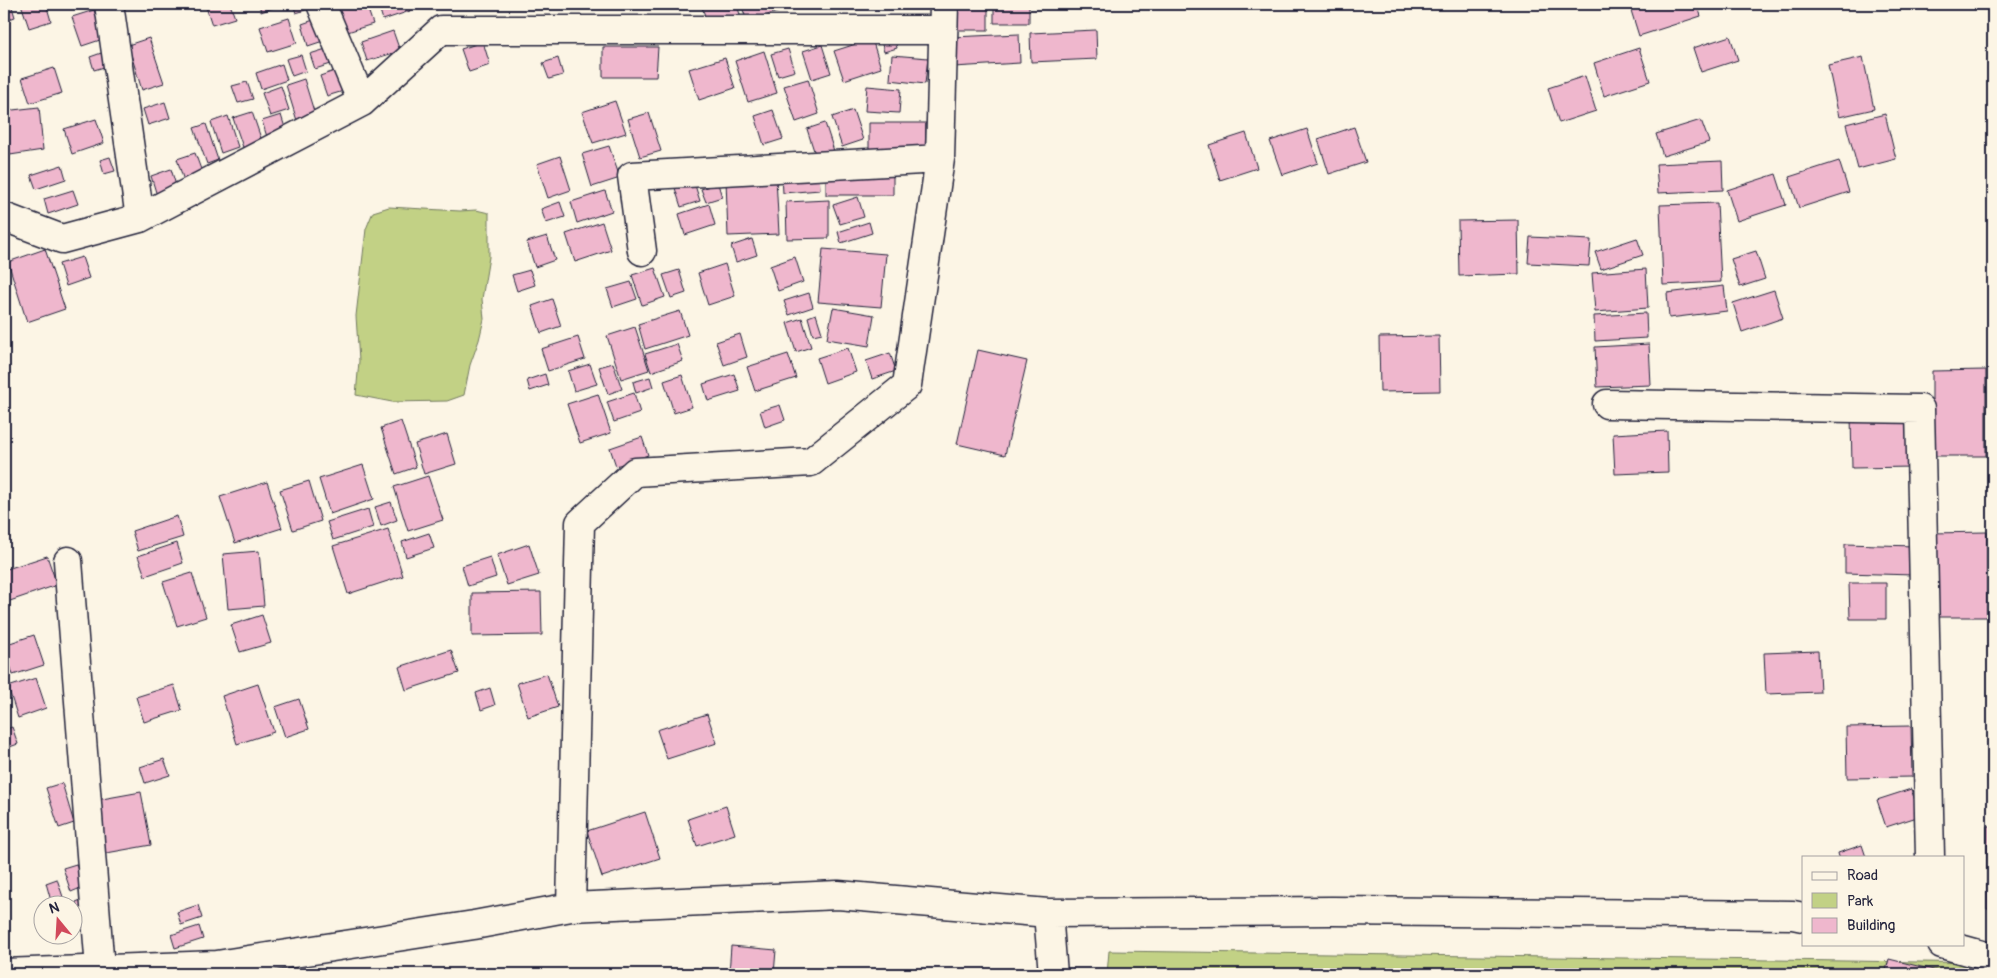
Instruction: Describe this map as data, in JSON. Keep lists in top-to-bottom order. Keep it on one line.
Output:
{"legend":["Road","Park","Building"],"north":"top"}
